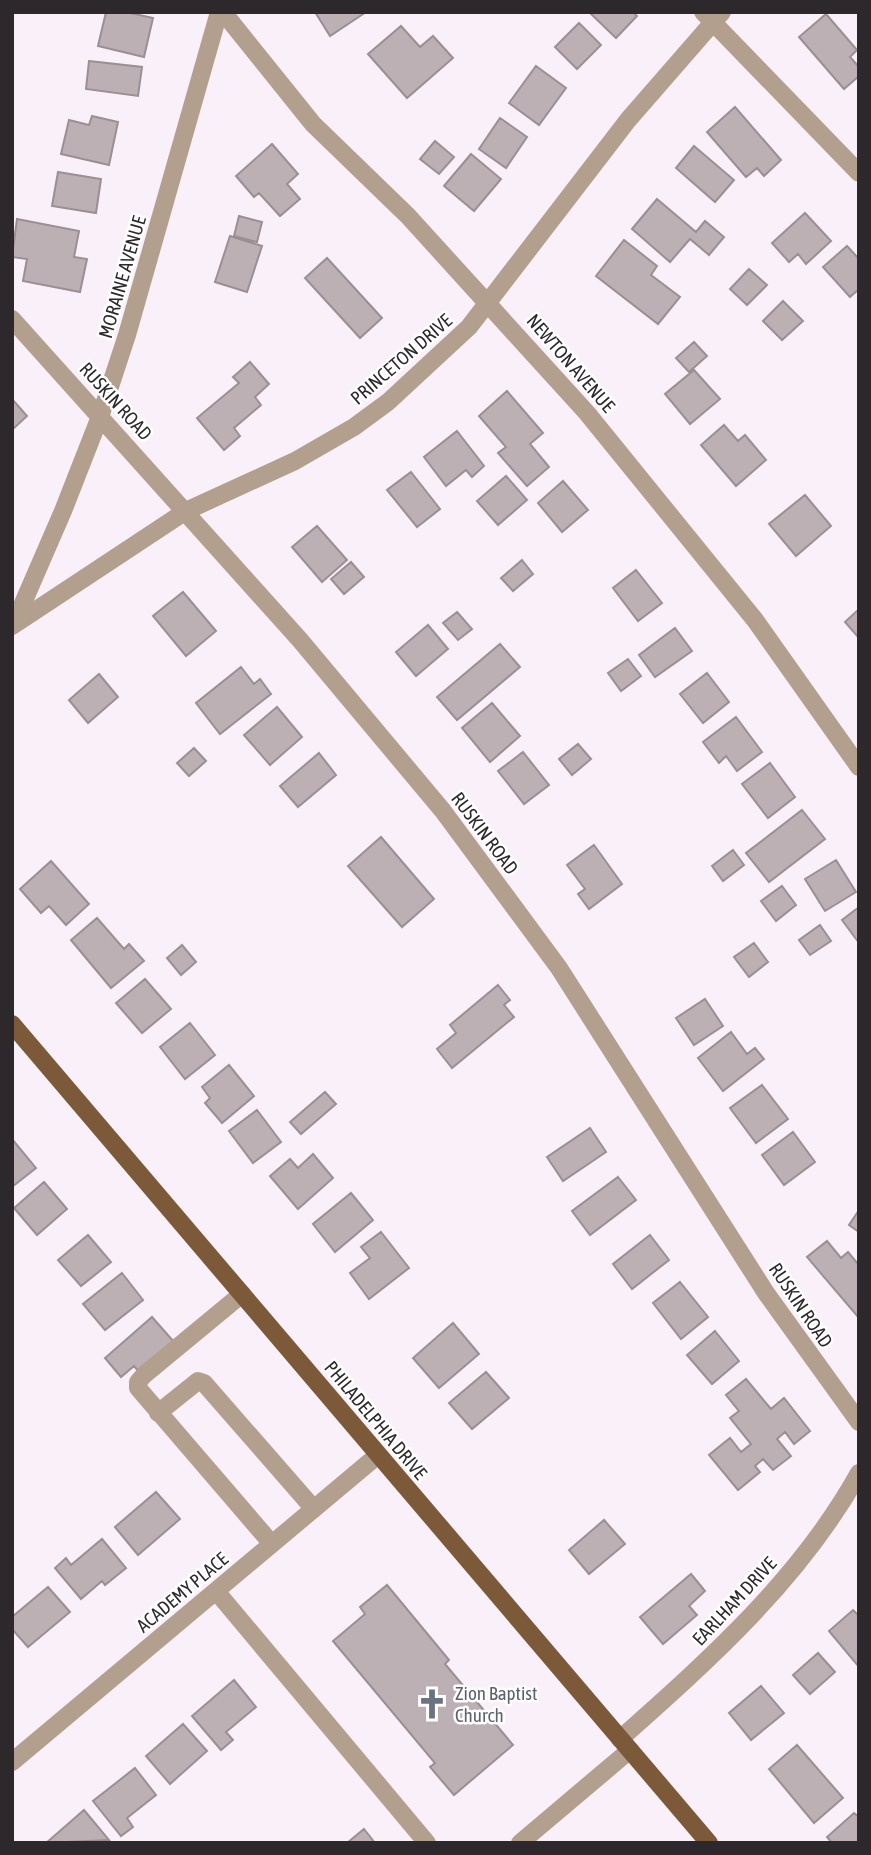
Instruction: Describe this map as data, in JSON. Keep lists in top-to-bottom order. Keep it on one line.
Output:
{"streets":{"main road":["PHILADELPHIA DRIVE"],"street":["MORAINE AVENUE","PRINCETON DRIVE","NEWTON AVENUE","RUSKIN ROAD","ACADEMY PLACE","EARLHAM DRIVE"]},"crossings":[["MORAINE AVENUE","PRINCETON DRIVE"],["MORAINE AVENUE","NEWTON AVENUE"],["MORAINE AVENUE","RUSKIN ROAD"],["PRINCETON DRIVE","NEWTON AVENUE"],["PRINCETON DRIVE","RUSKIN ROAD"],["PHILADELPHIA DRIVE","ACADEMY PLACE"],["PHILADELPHIA DRIVE","EARLHAM DRIVE"]],"places":{"church":["Zion Baptist Church"]}}
